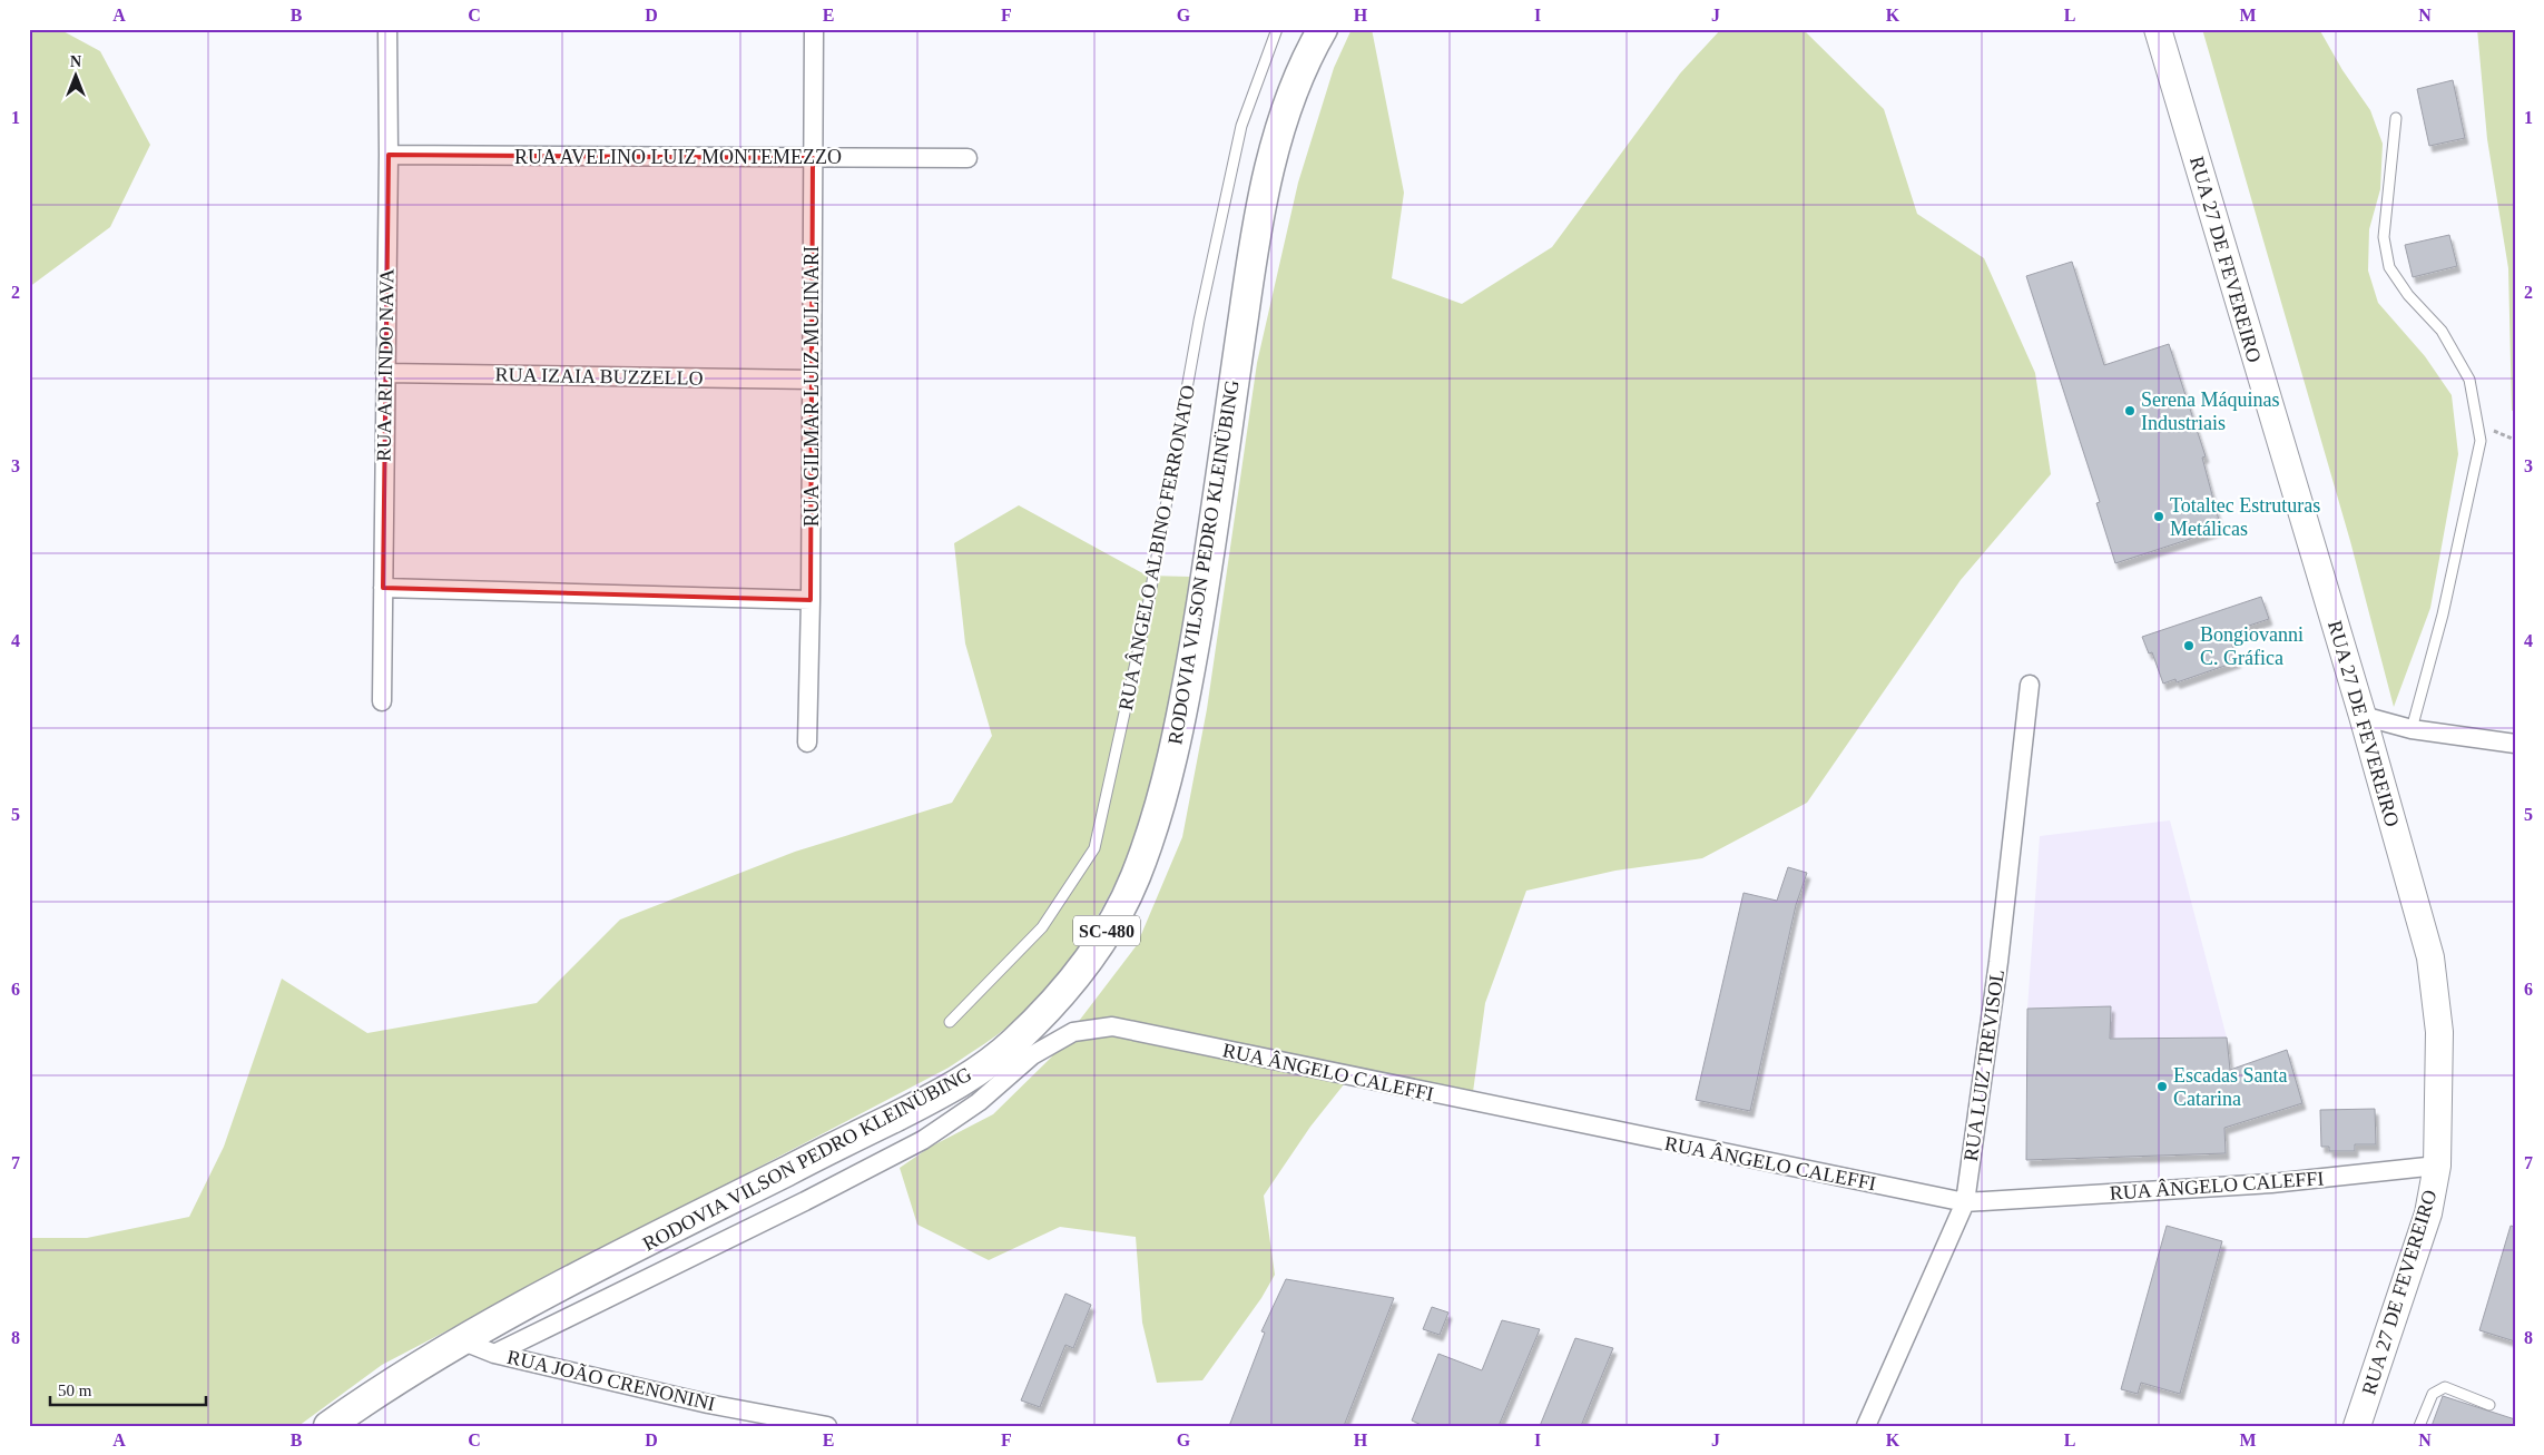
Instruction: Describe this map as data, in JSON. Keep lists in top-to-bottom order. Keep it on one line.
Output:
{"streets":{"main road":["RUA 27 DE FEVEREIRO","RODOVIA VILSON PEDRO KLEINÜBING","SC-480"],"street":["RUA AVELINO LUIZ MONTEMEZZO","RUA ARLINDO NAVA","RUA IZAIA BUZZELLO","RUA GILMAR LUIZ MULINARI","RUA LUIZ TREVISOL","RUA ÂNGELO CALEFFI","RUA JOÃO CRENONINI"],"lane":["RUA ÂNGELO ALBINO FERRONATO"]},"crossings":[["RUA AVELINO LUIZ MONTEMEZZO","RUA ARLINDO NAVA"],["RUA AVELINO LUIZ MONTEMEZZO","RUA GILMAR LUIZ MULINARI"],["RUA 27 DE FEVEREIRO","RUA ÂNGELO CALEFFI"],["RUA ARLINDO NAVA","RUA IZAIA BUZZELLO"],["RUA IZAIA BUZZELLO","RUA GILMAR LUIZ MULINARI"],["RODOVIA VILSON PEDRO KLEINÜBING","RUA JOÃO CRENONINI"],["RUA LUIZ TREVISOL","RUA ÂNGELO CALEFFI"],["RUA ÂNGELO CALEFFI","RUA JOÃO CRENONINI"]],"places":["Serena Máquinas Industriais","Totaltec Estruturas Metálicas","Bongiovanni C. Gráfica","Escadas Santa Catarina"],"scale_bar":"50 m","north":"top","grid":{"columns":["A","B","C","D","E","F","G","H","I","J","K","L","M","N"],"rows":["1","2","3","4","5","6","7","8"]}}
